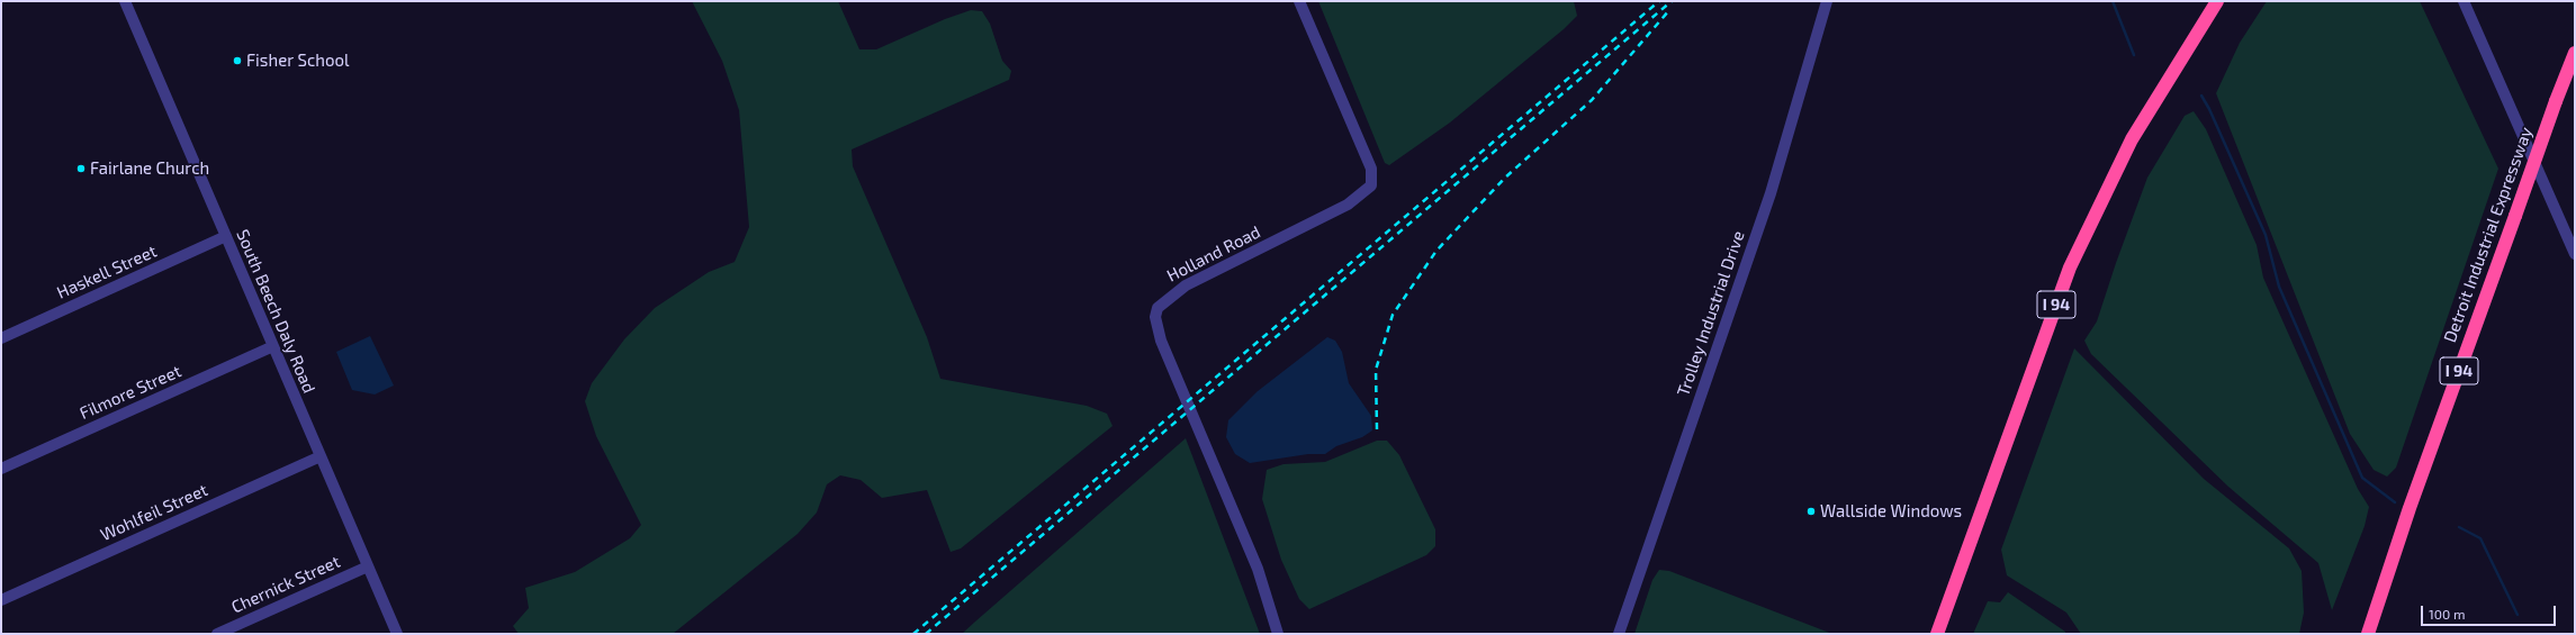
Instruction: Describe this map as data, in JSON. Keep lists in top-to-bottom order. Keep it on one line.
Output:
{"streets":{"highway":["Detroit Industrial Expressway","I 94"],"street":["Holland Road","Haskell Street","South Beech Daly Road","Trolley Industrial Drive","Filmore Street","Wohlfeil Street","Chernick Street"]},"crossings":[["Haskell Street","South Beech Daly Road"],["South Beech Daly Road","Filmore Street"],["South Beech Daly Road","Wohlfeil Street"],["South Beech Daly Road","Chernick Street"]],"places":["Fisher School","Fairlane Church","Wallside Windows"],"scale_bar":"100 m"}
